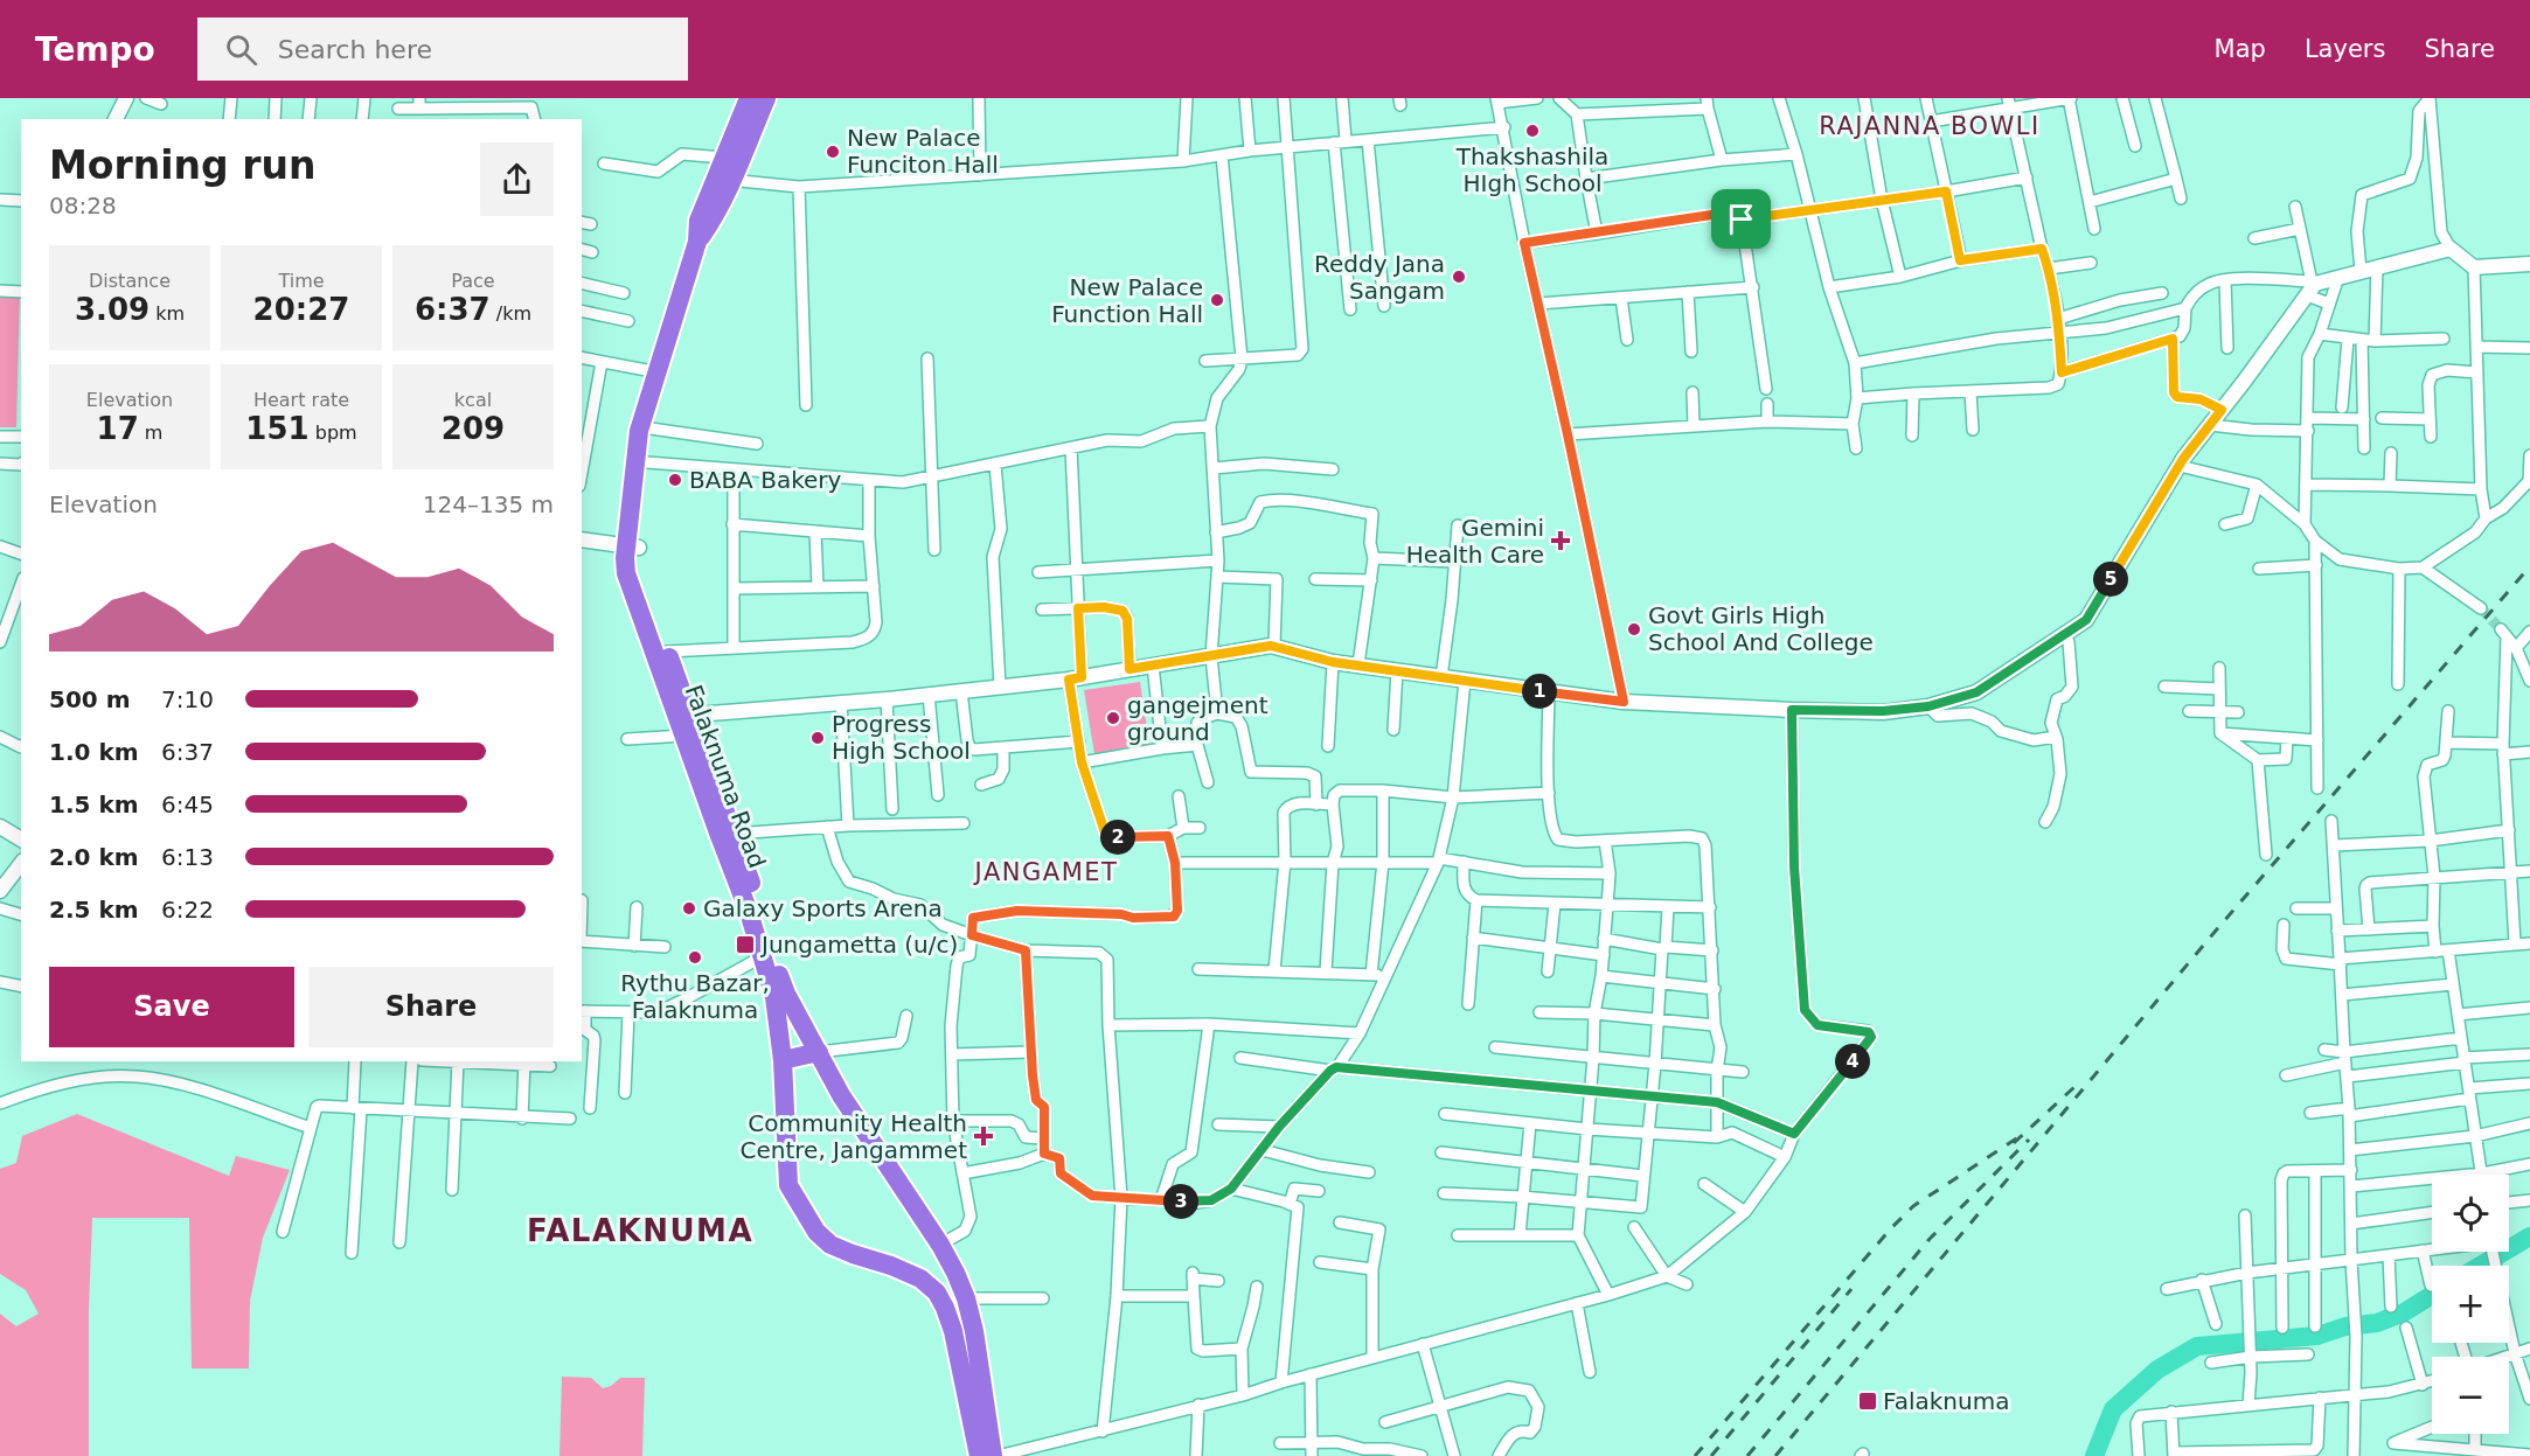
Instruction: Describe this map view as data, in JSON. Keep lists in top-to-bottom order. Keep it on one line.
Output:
{"streets":{"highway":["Falaknuma Road"]},"districts":["RAJANNA BOWLI","JANGAMET","FALAKNUMA"],"places":{"other":["Thakshashila HIgh School","New Palace Funciton Hall","Reddy Jana Sangam","New Palace Function Hall","BABA Bakery","Govt Girls High School And College","gangejment ground","Progress High School","Galaxy Sports Arena","Rythu Bazar, Falaknuma"],"health":["Gemini Health Care","Community Health Centre, Jangammet"],"transit":["Jungametta (u/c)","Falaknuma"]},"page":{"header":"Tempo","search":"Search here","nav":["Map","Layers","Share"],"heading":["Morning run","08:28"],"stats":[["Distance","3.09 km"],["Time","20:27"],["Pace","6:37 /km"],["Elevation","17 m"],["Heart rate","151 bpm"],["kcal","209"]],"chart":["Elevation","124–135 m"],"pins":["5","1","2","4","3"],"list":[{"name":"500 m","note":"7:10"},{"name":"1.0 km","note":"6:37"},{"name":"1.5 km","note":"6:45"},{"name":"2.0 km","note":"6:13"},{"name":"2.5 km","note":"6:22"}],"buttons":["Save","Share"],"map_buttons":["+","−"]}}
